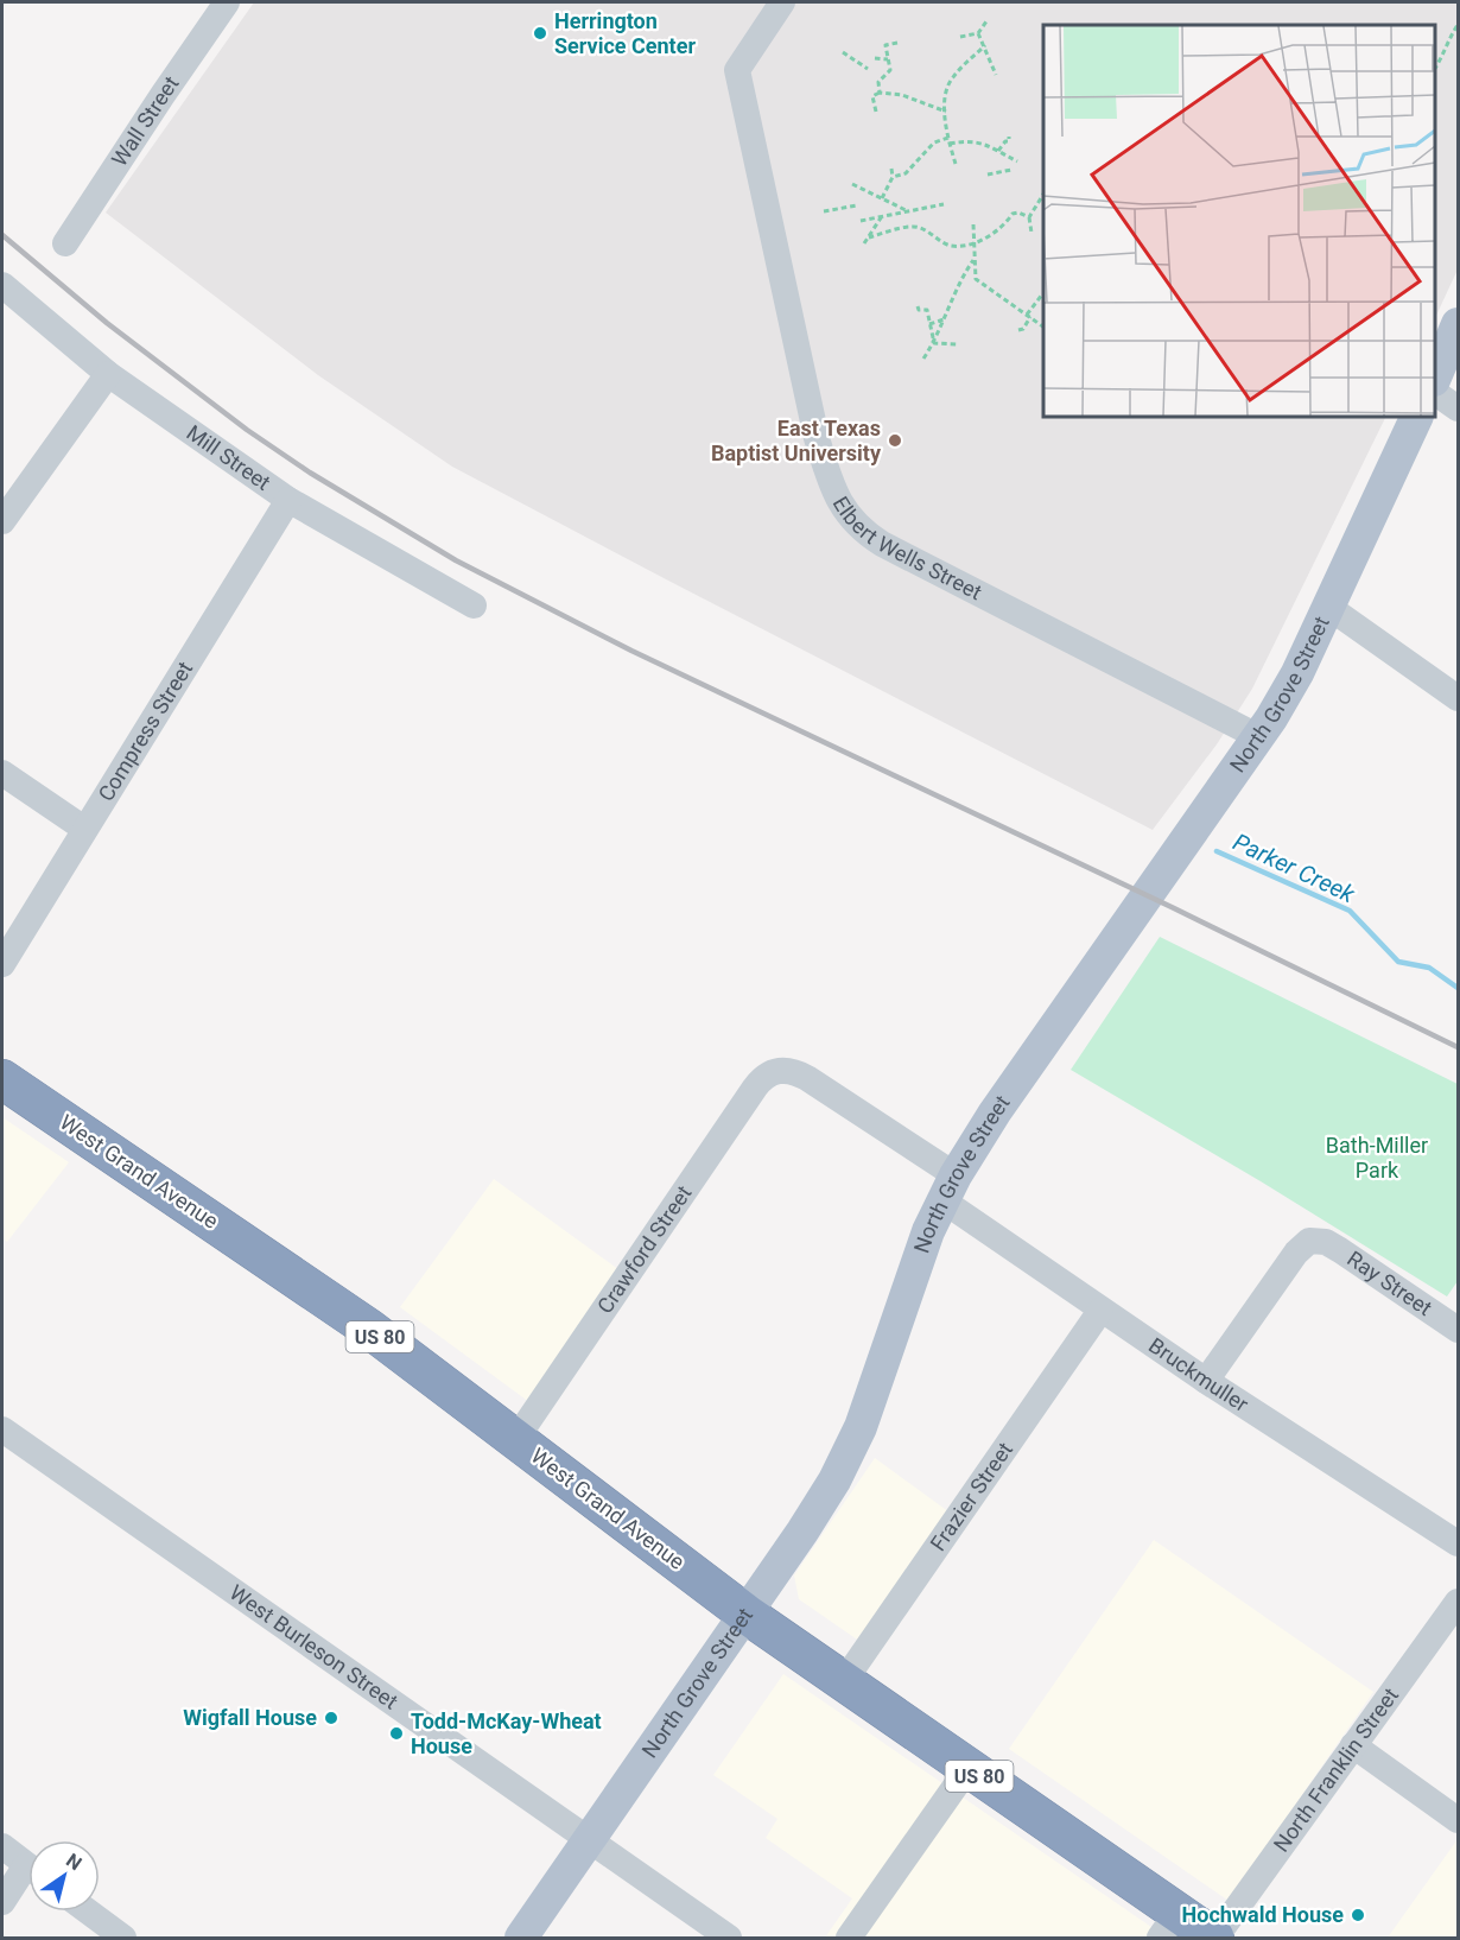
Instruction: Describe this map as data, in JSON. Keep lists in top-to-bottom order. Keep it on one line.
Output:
{"streets":{"highway":["West Grand Avenue","US 80"],"main road":["North Grove Street"],"street":["Wall Street","Mill Street","Elbert Wells Street","Compress Street","Crawford Street","Ray Street","Bruckmuller","Frazier Street","West Burleson Street","North Franklin Street"]},"crossings":[["Mill Street","Compress Street"],["Elbert Wells Street","North Grove Street"],["North Grove Street","West Grand Avenue"],["North Grove Street","Bruckmuller"],["North Grove Street","West Burleson Street"],["West Grand Avenue","Crawford Street"],["West Grand Avenue","Frazier Street"],["West Grand Avenue","North Franklin Street"],["Crawford Street","Bruckmuller"],["Ray Street","Bruckmuller"],["Bruckmuller","Frazier Street"]],"water":["Parker Creek"],"parks":["Bath-Miller Park"],"places":["Herrington Service Center","East Texas Baptist University","Wigfall House","Todd-McKay-Wheat House","Hochwald House"],"north":"top right"}
